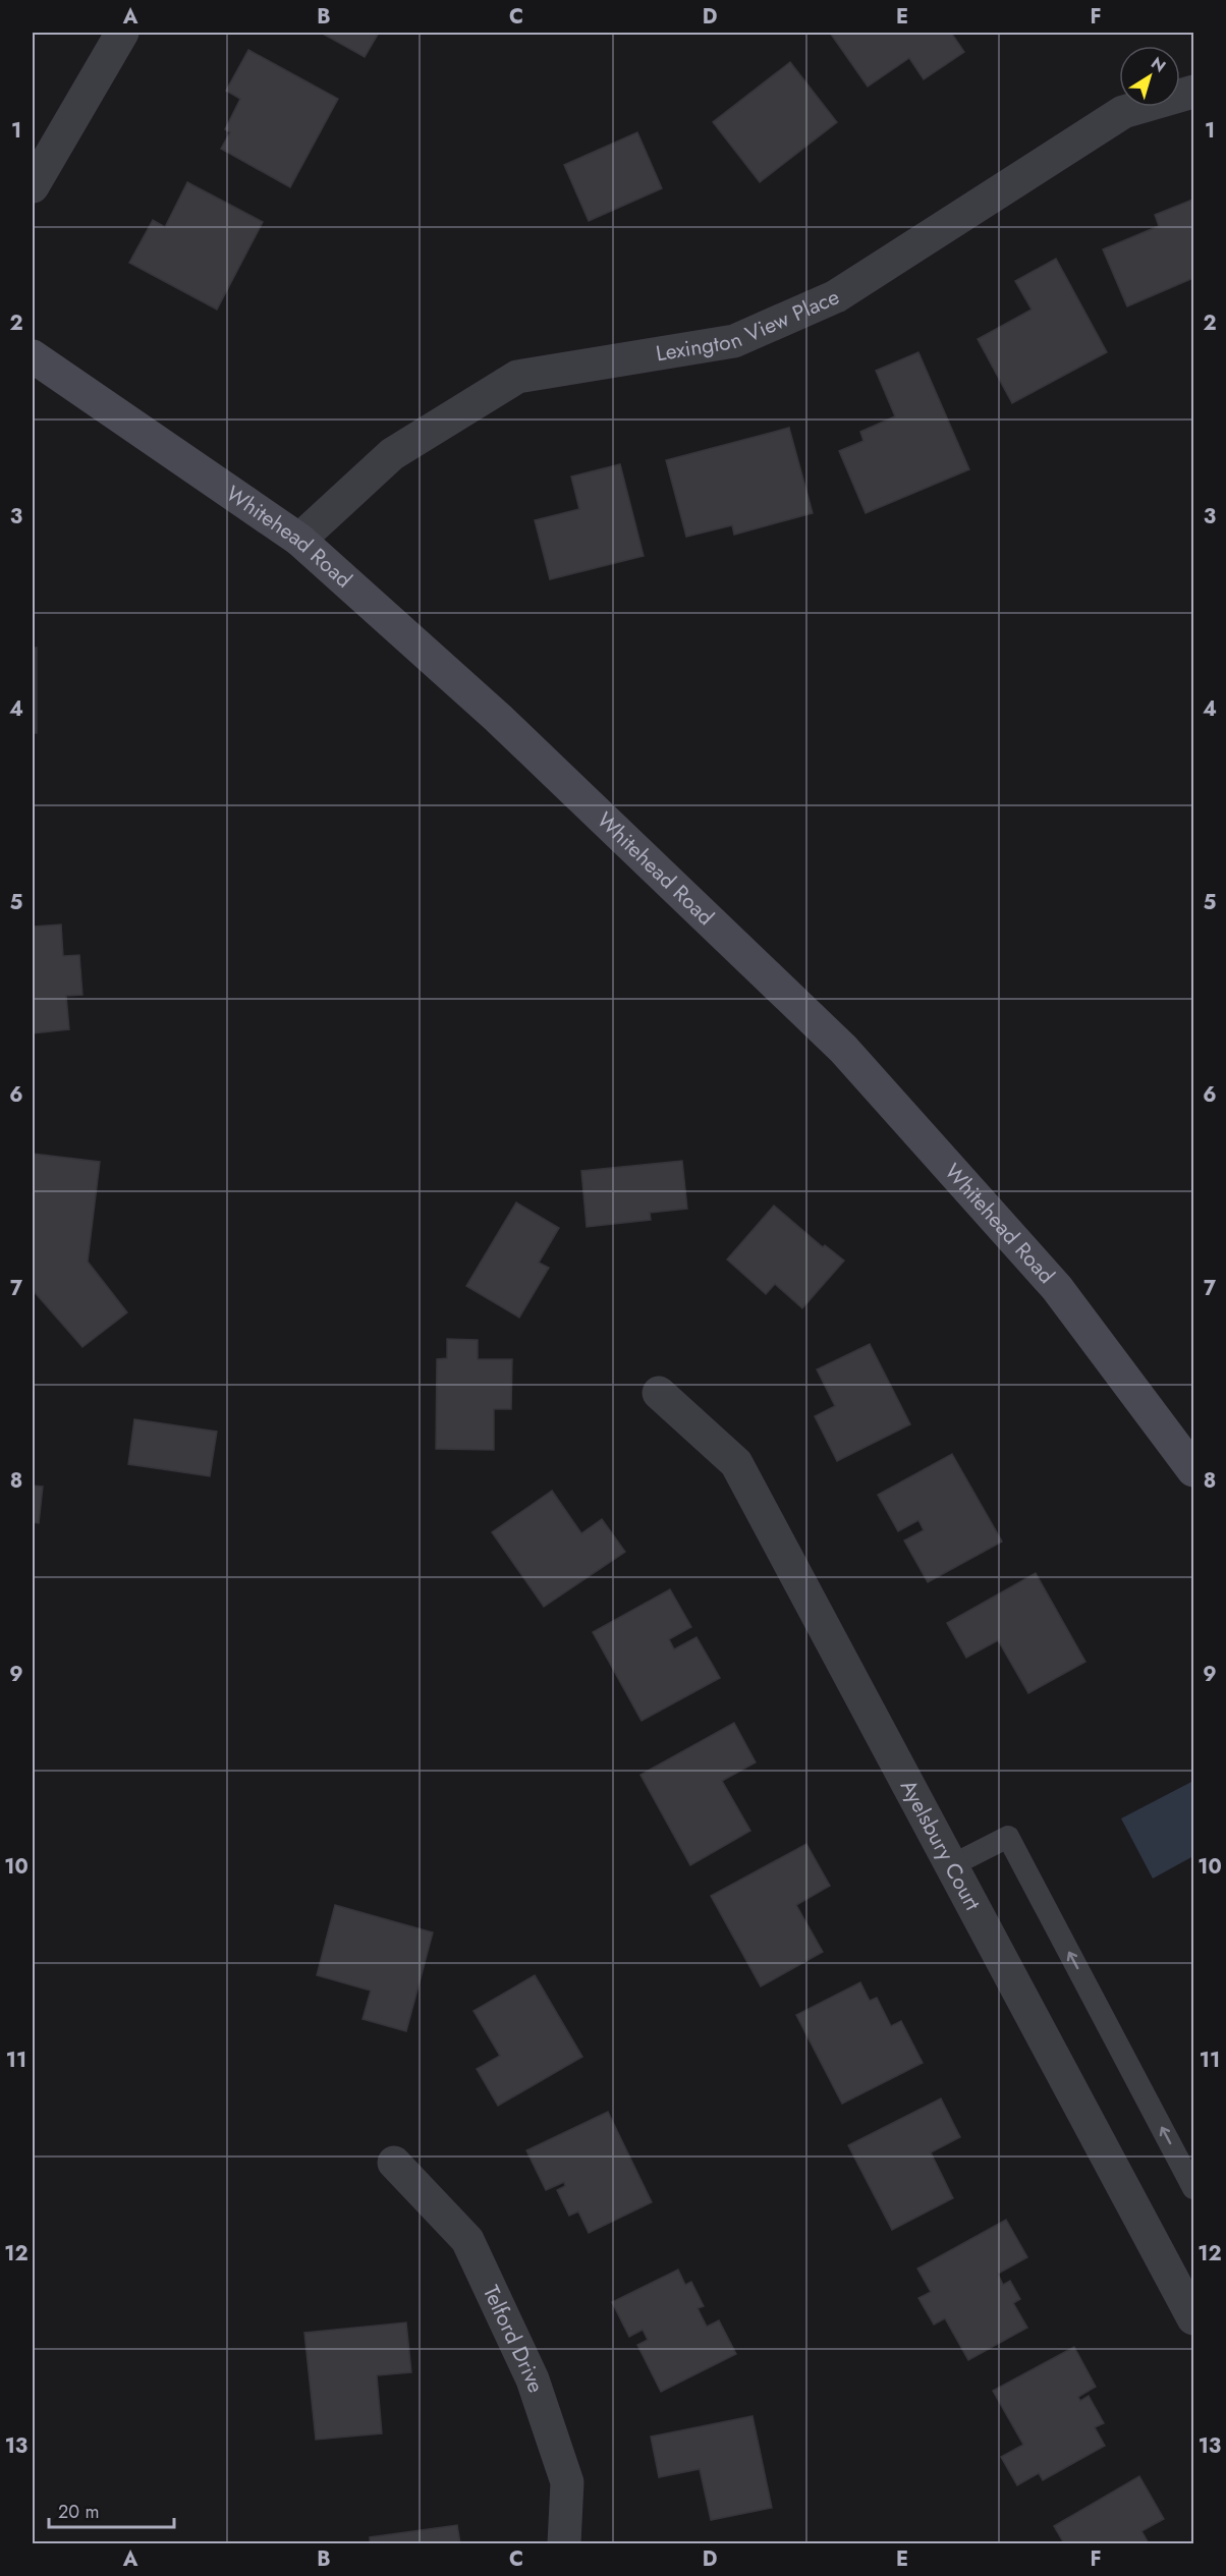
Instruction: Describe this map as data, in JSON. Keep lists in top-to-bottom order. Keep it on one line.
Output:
{"streets":{"street":["Lexington View Place","Whitehead Road","Ayelsbury Court","Telford Drive"]},"crossings":[["Lexington View Place","Whitehead Road"]],"scale_bar":"20 m","north":"top right","grid":{"columns":["A","B","C","D","E","F"],"rows":["1","2","3","4","5","6","7","8","9","10","11","12","13"]}}
